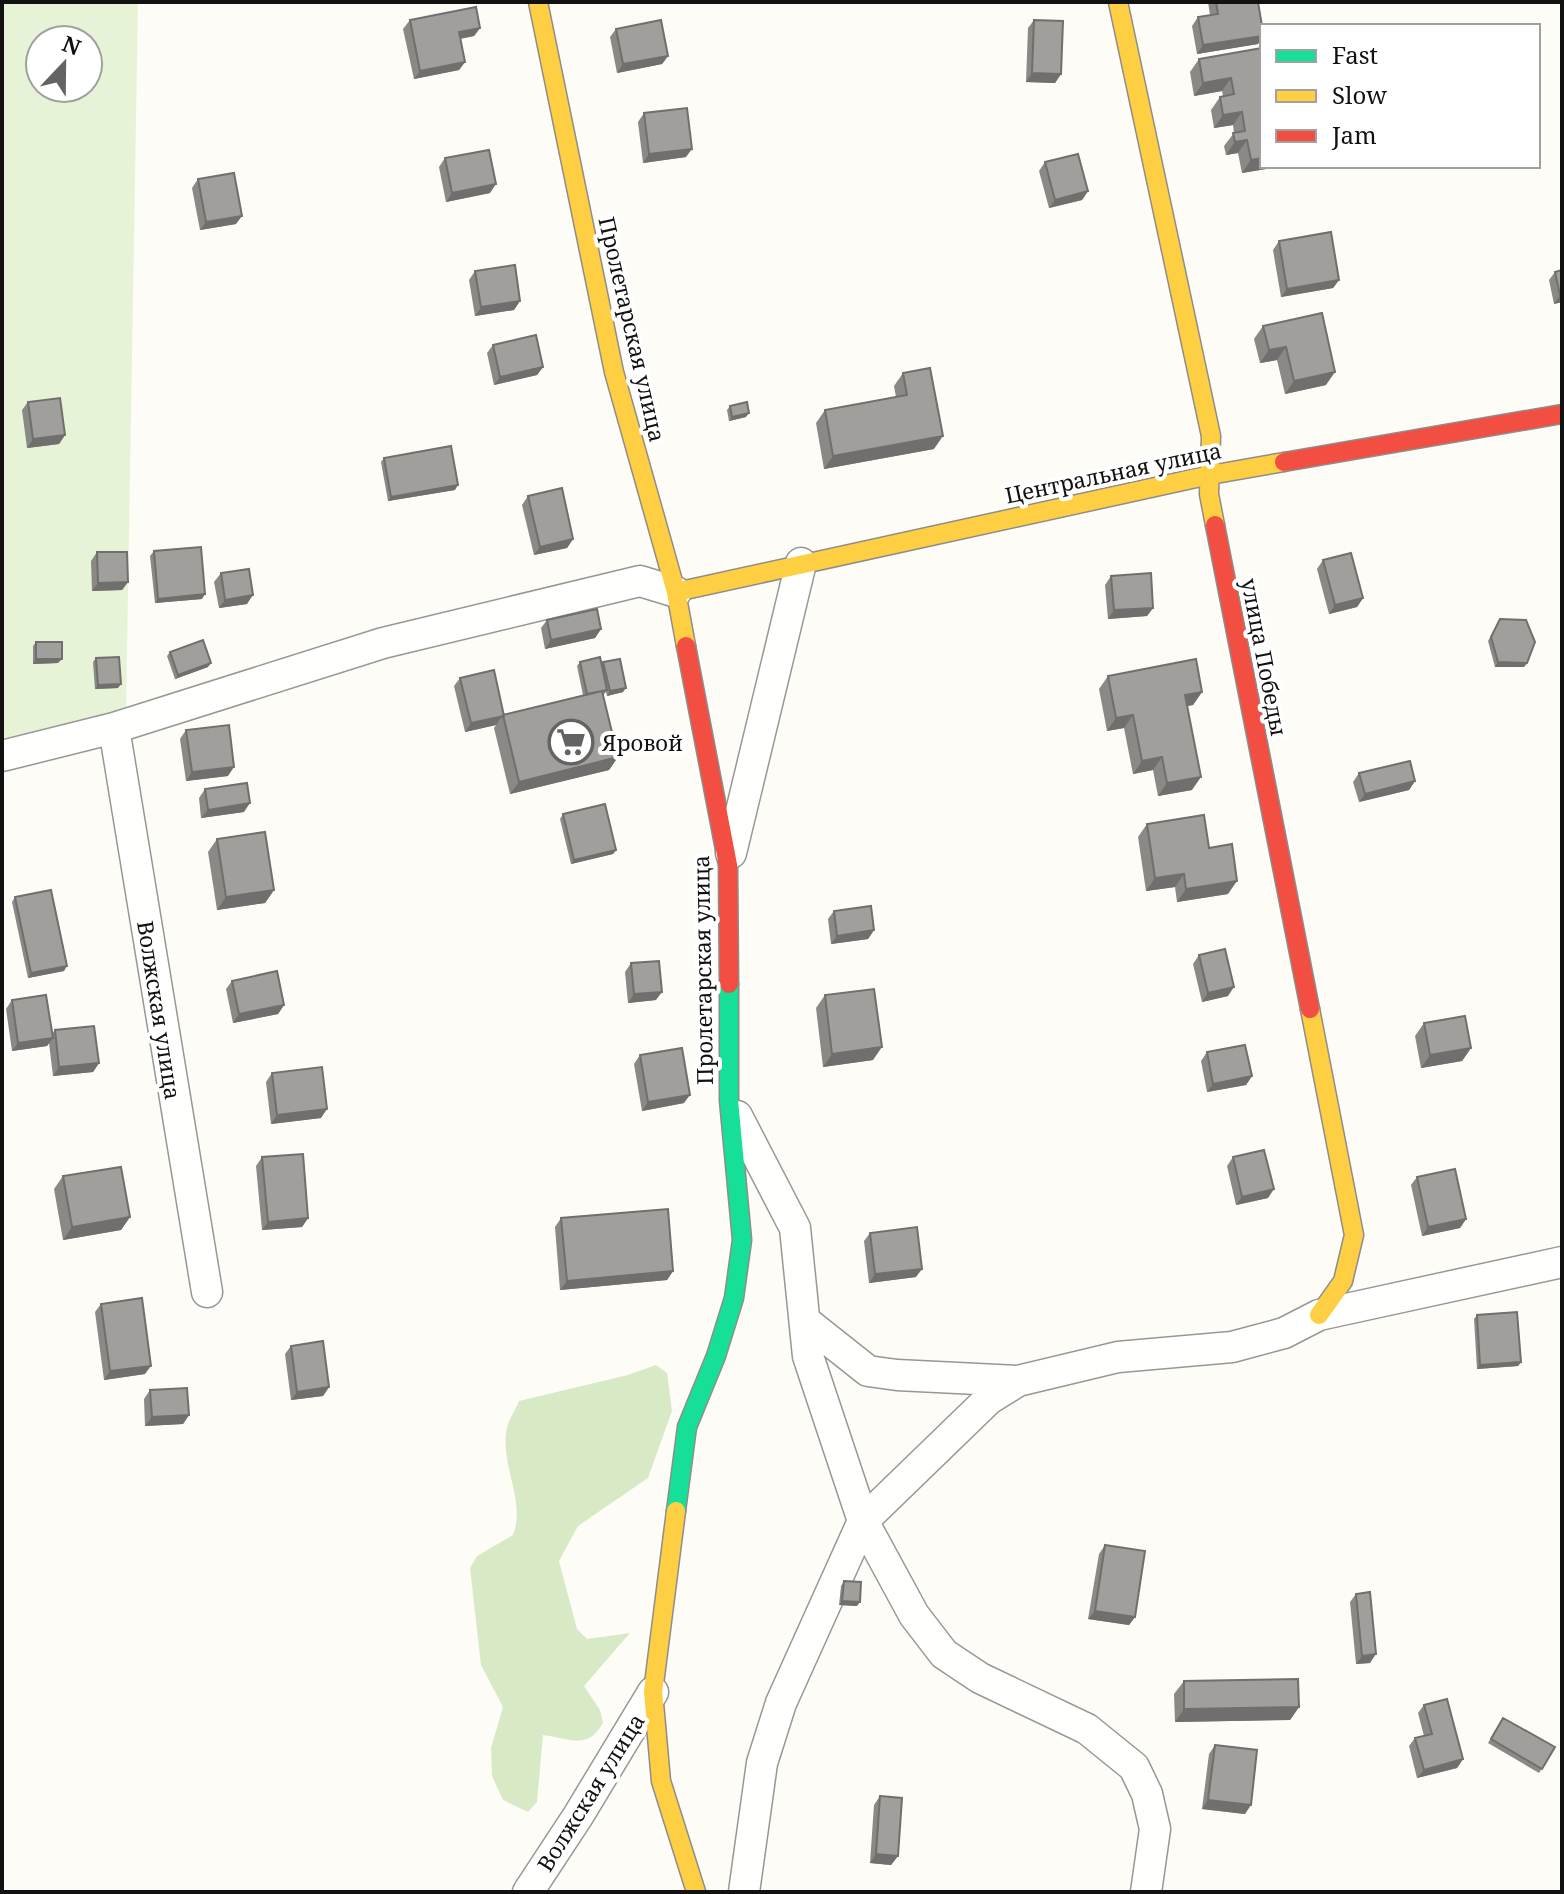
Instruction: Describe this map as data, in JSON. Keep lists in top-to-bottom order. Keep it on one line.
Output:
{"streets":{"street":["Пролетарская улица","Центральная улица","улица Победы","Волжская улица"]},"crossings":[["Пролетарская улица","Центральная улица"],["Пролетарская улица","Волжская улица"],["Центральная улица","улица Победы"]],"places":{"supermarket":["Яровой"]},"legend":["Fast","Slow","Jam"],"north":"top"}
